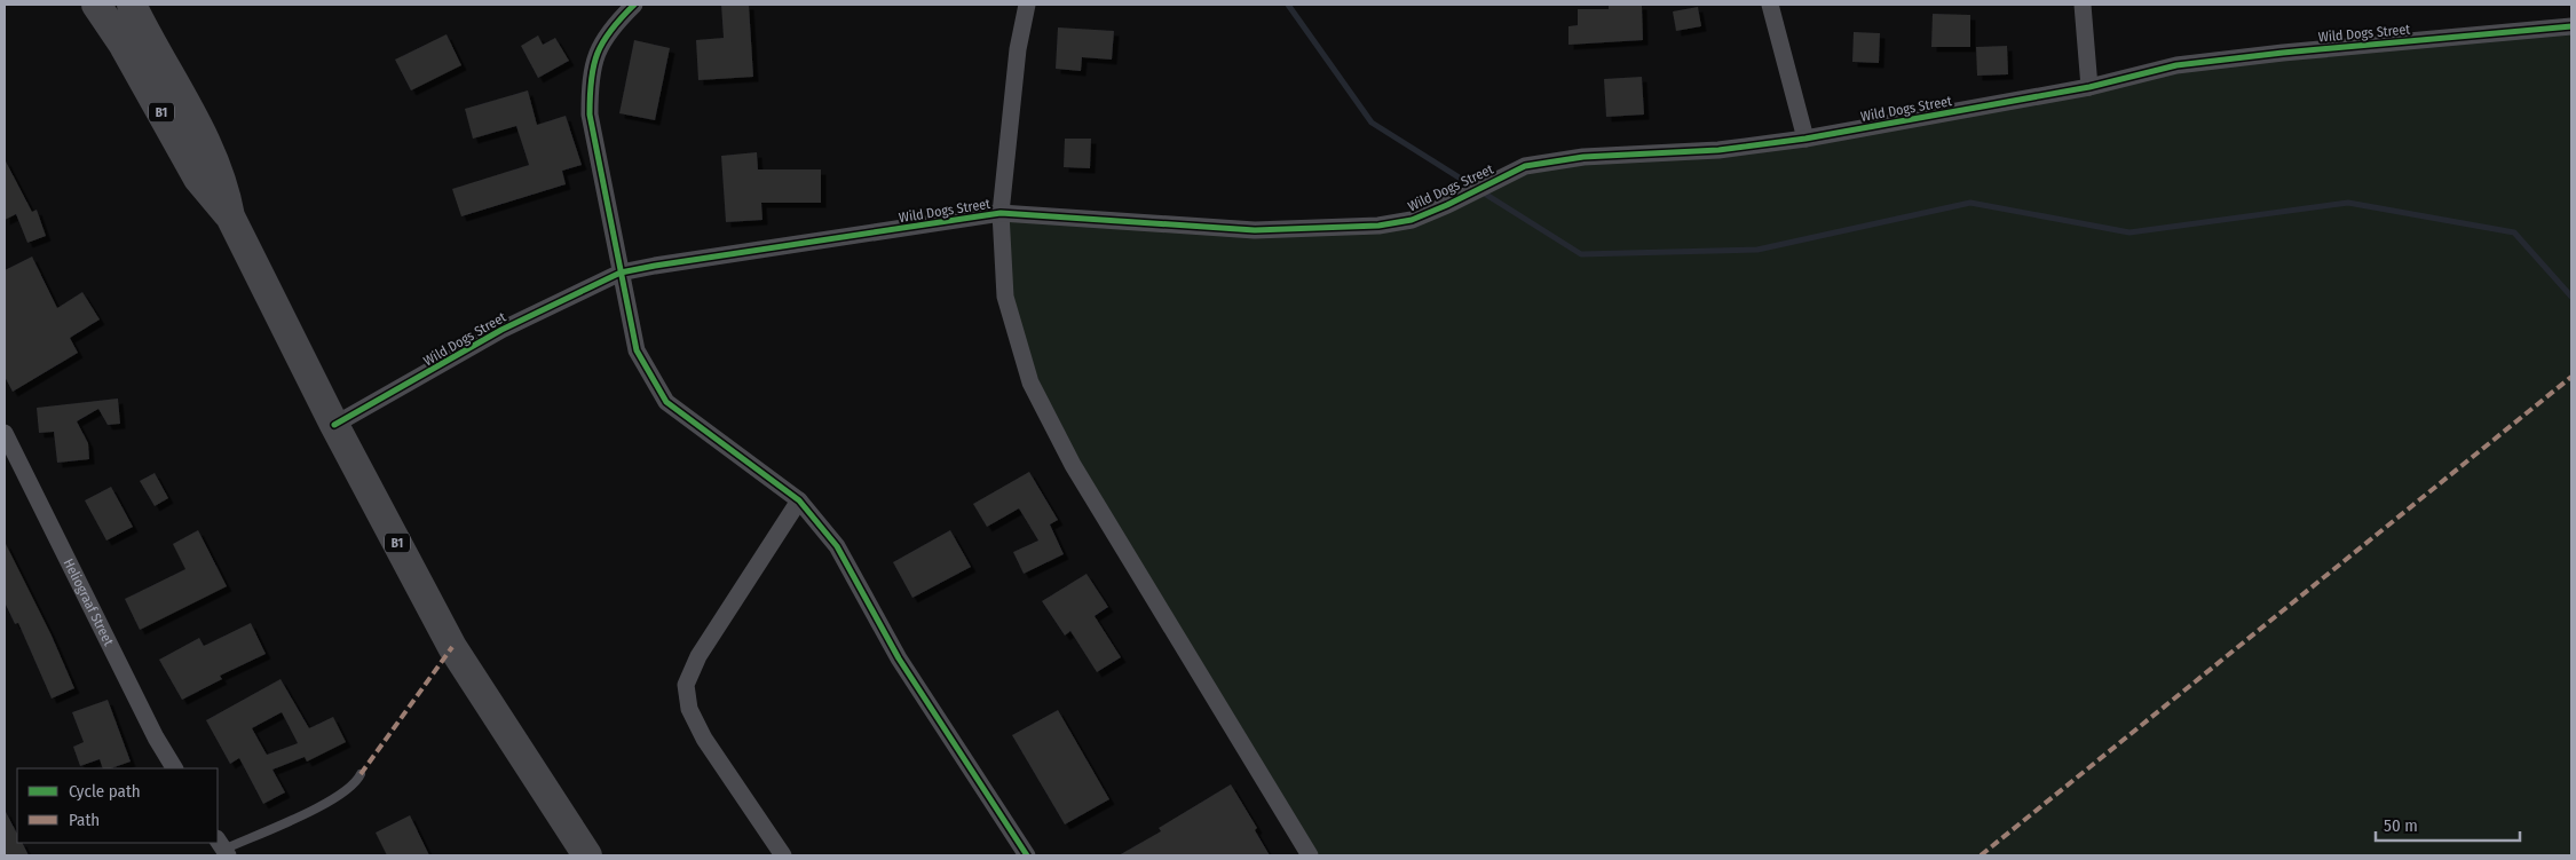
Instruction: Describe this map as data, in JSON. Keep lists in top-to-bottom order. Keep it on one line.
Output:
{"streets":{"highway":["B1"],"street":["Wild Dogs Street","Heliograaf Street"]},"crossings":[["Wild Dogs Street","B1"]],"legend":["Cycle path","Path"],"scale_bar":"50 m"}
